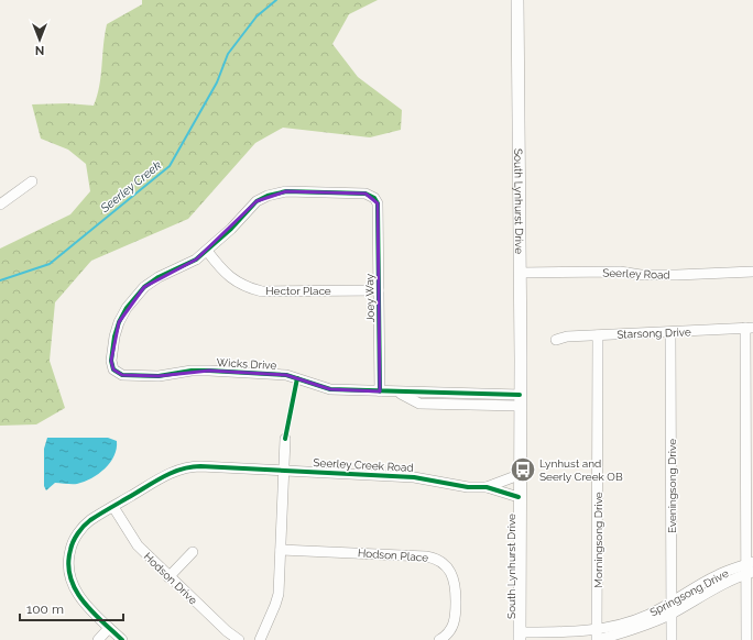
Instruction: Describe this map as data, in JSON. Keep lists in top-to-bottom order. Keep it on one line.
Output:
{"streets":{"main road":["South Lynhurst Drive"],"street":["Seerley Road","Hector Place","Joey Way","Starsong Drive","Wicks Drive","Seerley Creek Road","Eveningsong Drive","Morningsong Drive","Hodson Place","Hodson Drive","Springsong Drive"]},"crossings":[["South Lynhurst Drive","Seerley Road"],["South Lynhurst Drive","Wicks Drive"],["South Lynhurst Drive","Seerley Creek Road"],["South Lynhurst Drive","Springsong Drive"],["Hector Place","Joey Way"],["Hector Place","Wicks Drive"],["Joey Way","Wicks Drive"],["Starsong Drive","Eveningsong Drive"],["Starsong Drive","Morningsong Drive"],["Seerley Creek Road","Hodson Drive"],["Eveningsong Drive","Springsong Drive"],["Morningsong Drive","Springsong Drive"]],"water":["Seerley Creek"],"places":{"bus stop":["Lynhust and Seerly Creek OB"]},"scale_bar":"100 m","north":"bottom"}
